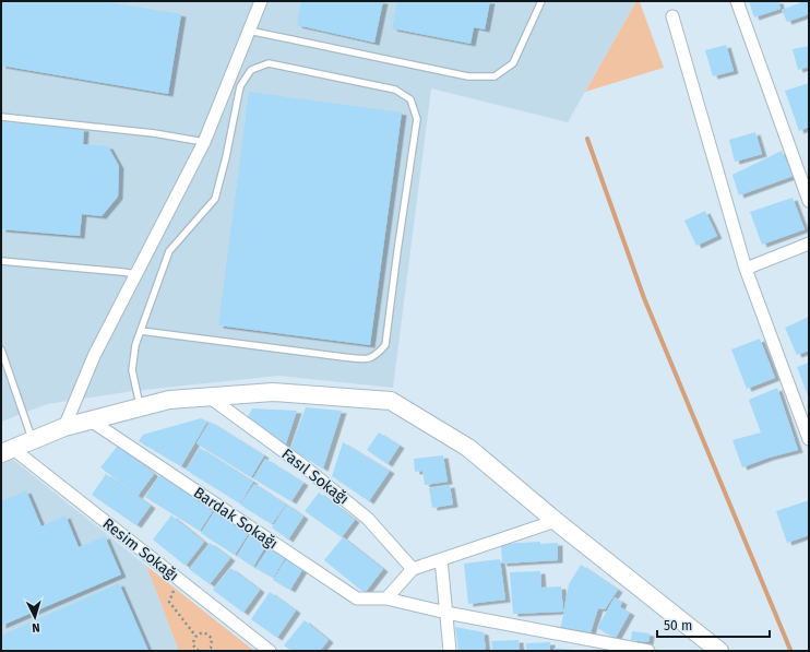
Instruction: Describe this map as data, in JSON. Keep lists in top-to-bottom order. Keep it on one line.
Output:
{"streets":{"street":["Fasıl Sokağı","Bardak Sokağı","Resim Sokağı"]},"scale_bar":"50 m","north":"bottom"}
